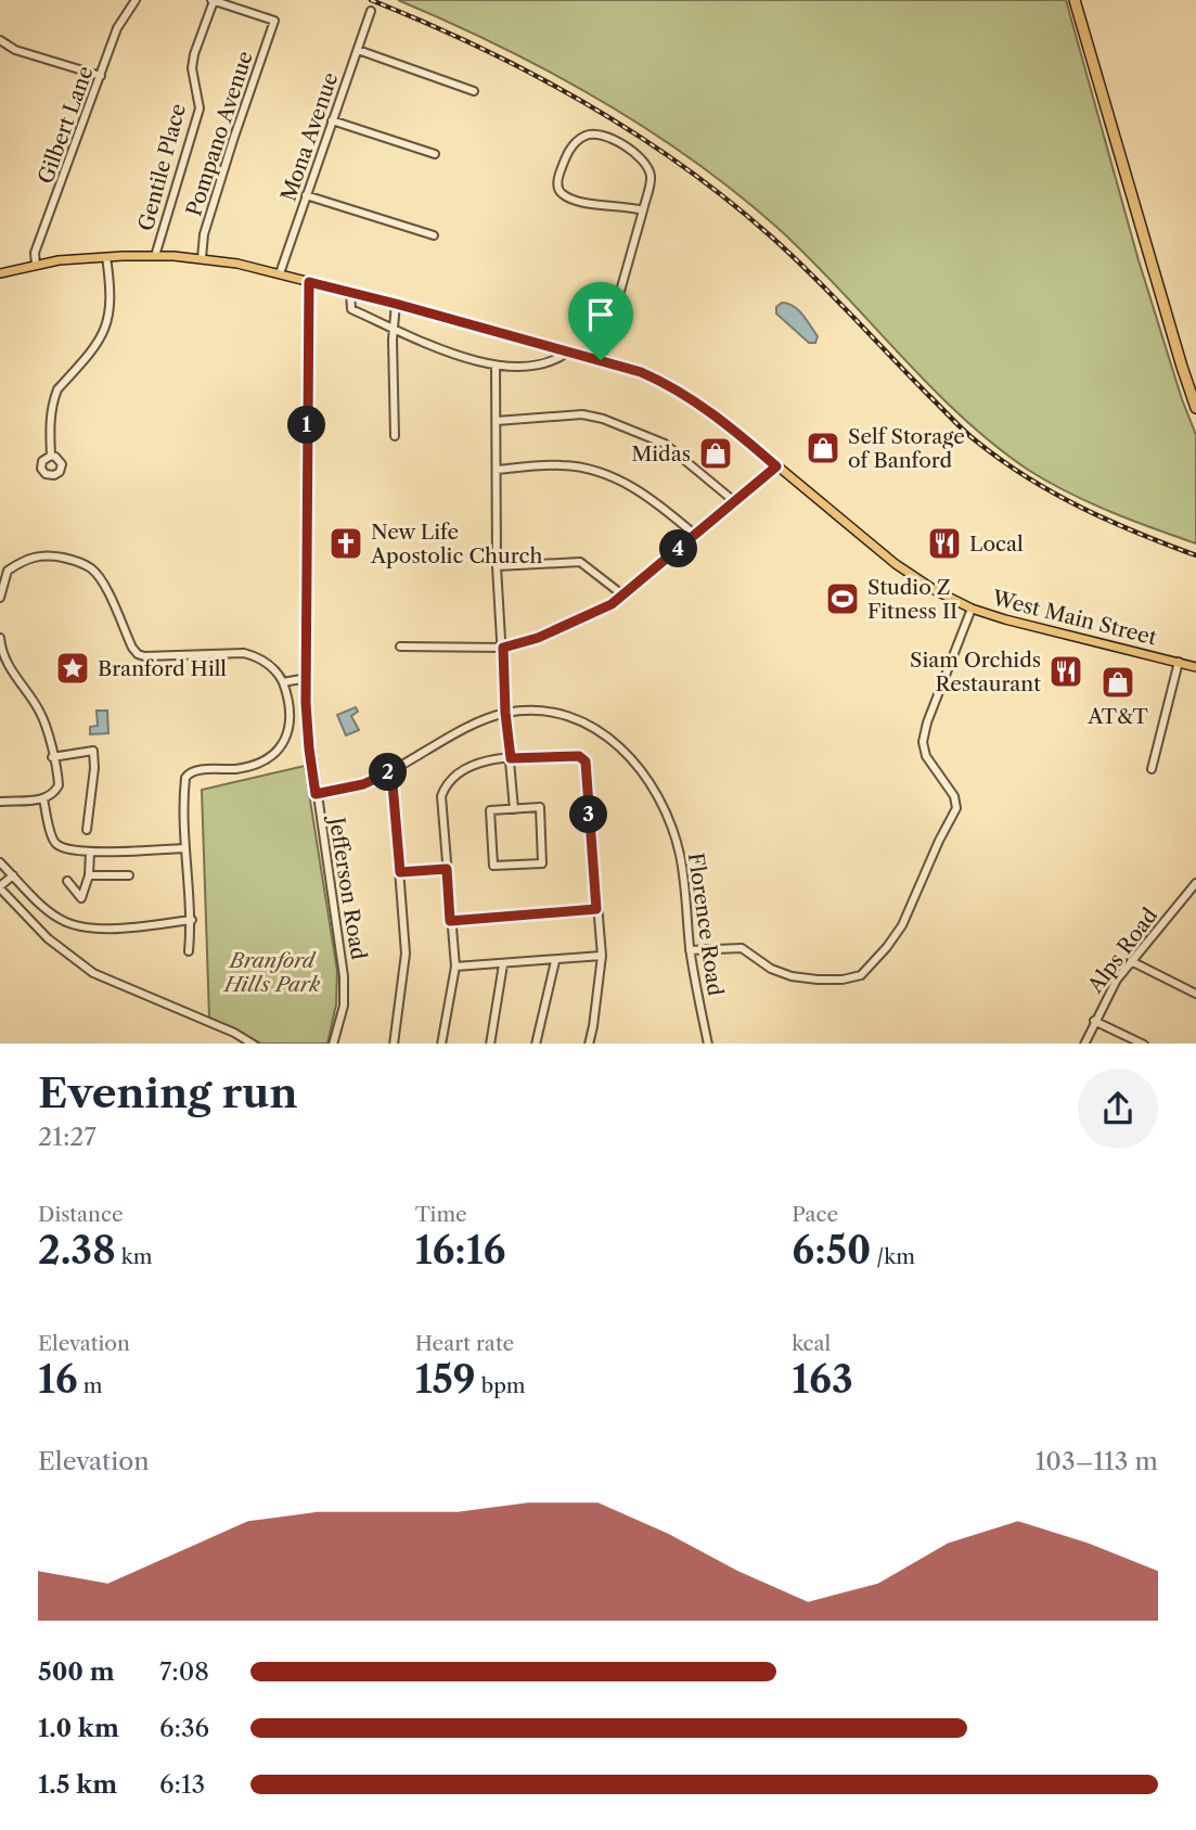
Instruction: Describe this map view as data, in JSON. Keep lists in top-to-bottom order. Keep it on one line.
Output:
{"streets":{"main road":["West Main Street"],"street":["Gilbert Lane","Pompano Avenue","Mona Avenue","Gentile Place","Jefferson Road","Florence Road","Alps Road"]},"crossings":[["Gilbert Lane","West Main Street"],["Pompano Avenue","Gentile Place"],["Pompano Avenue","West Main Street"],["Mona Avenue","West Main Street"],["Gentile Place","West Main Street"],["West Main Street","Jefferson Road"],["Jefferson Road","Florence Road"]],"parks":["Branford Hills Park"],"places":{"shop":["Self Storage of Banford","Midas","AT&T"],"church":["New Life Apostolic Church"],"restaurant":["Local","Siam Orchids Restaurant"],"sports":["Studio Z Fitness II"],"place":["Branford Hill"]},"page":{"pins":["1","4","2","3"],"heading":["Evening run","21:27"],"stats":[["Distance","2.38 km"],["Time","16:16"],["Pace","6:50 /km"],["Elevation","16 m"],["Heart rate","159 bpm"],["kcal","163"]],"chart":["Elevation","103–113 m"],"list":[{"name":"500 m","note":"7:08"},{"name":"1.0 km","note":"6:36"},{"name":"1.5 km","note":"6:13"}]}}
